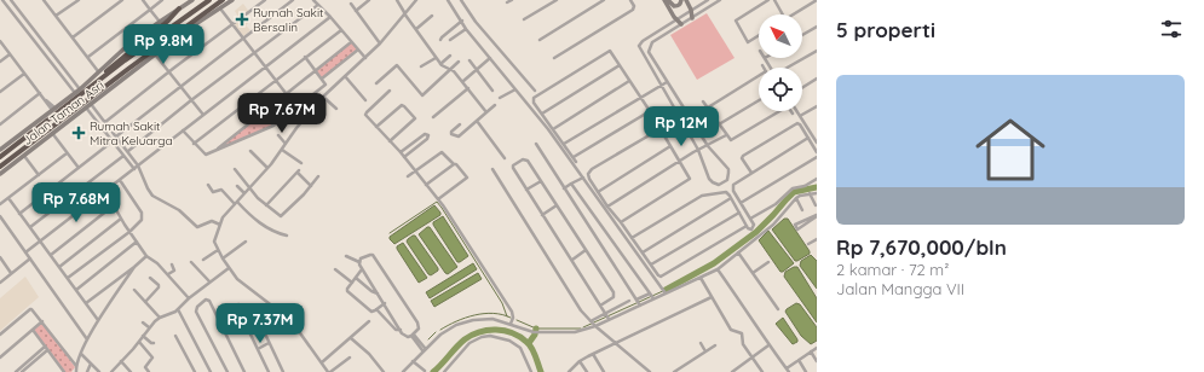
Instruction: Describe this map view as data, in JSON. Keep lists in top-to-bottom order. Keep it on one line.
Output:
{"streets":{"main road":["Jalan Taman Asri"]},"places":{"health":["Rumah Sakit Bersalin","Rumah Sakit Mitra Keluarga"]},"north":"top left","page":{"heading":"5 properti","price":["Rp 9.8M","Rp 7.67M","Rp 12M","Rp 7.68M","Rp 7.37M"],"list":[{"name":"Rp 7,670,000/bln","note":"2 kamar · 72 m² · Jalan Mangga VII"}]}}
